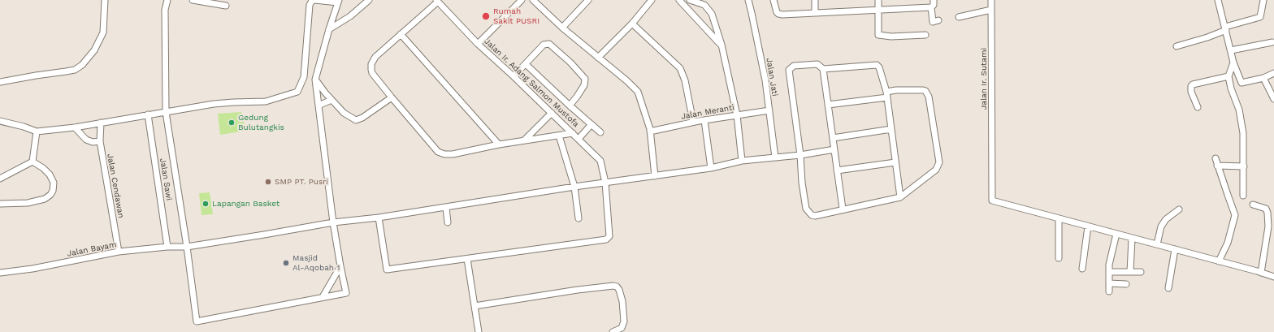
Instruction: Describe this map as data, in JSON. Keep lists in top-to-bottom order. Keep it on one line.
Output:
{"streets":{"street":["Jalan Jati","Jalan Ir. Sutami","Jalan Ir. Adang Salmon Mustofa","Jalan Meranti","Jalan Sawi","Jalan Cendawan","Jalan Bayam"]},"crossings":[["Jalan Jati","Jalan Meranti"],["Jalan Jati","Jalan Bayam"],["Jalan Ir. Adang Salmon Mustofa","Jalan Bayam"],["Jalan Sawi","Jalan Bayam"],["Jalan Cendawan","Jalan Bayam"]],"places":["Rumah Sakit PUSRI","Gedung Bulutangkis","SMP PT. Pusri","Lapangan Basket","Masjid Al-Aqobah 1"]}
